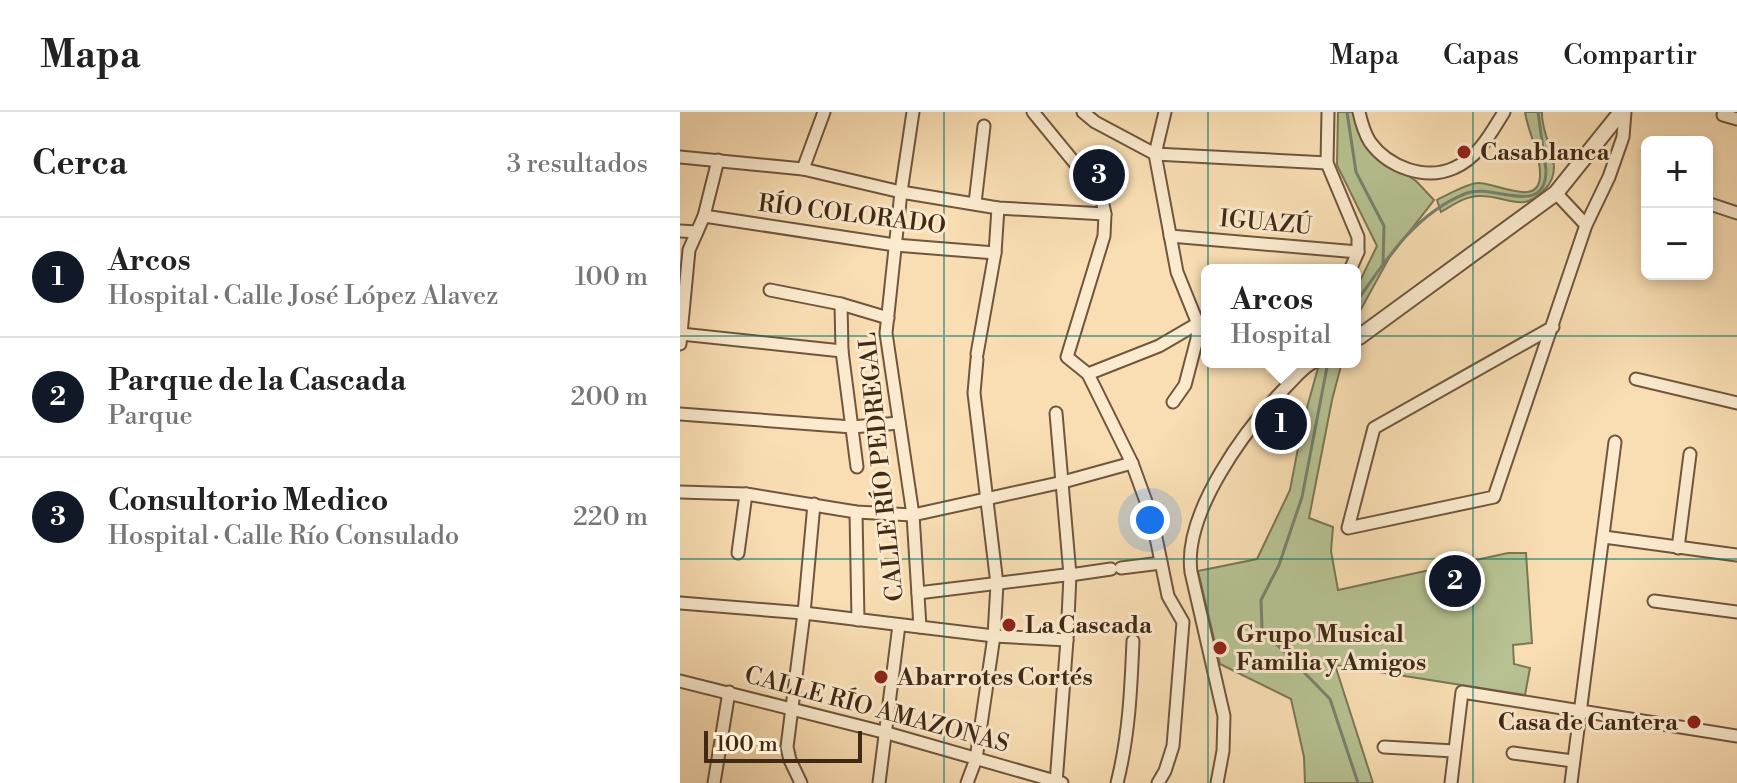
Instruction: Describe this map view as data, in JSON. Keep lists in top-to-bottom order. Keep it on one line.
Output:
{"streets":{"street":["RÍO COLORADO","IGUAZÚ","CALLE RÍO PEDREGAL","CALLE RÍO AMAZONAS"]},"crossings":[["RÍO COLORADO","CALLE RÍO PEDREGAL"]],"places":["Casablanca","La Cascada","Grupo Musical Familia y Amigos","Abarrotes Cortés","Casa de Cantera"],"scale_bar":"100 m","page":{"header":"Mapa","nav":["Mapa","Capas","Compartir"],"heading":["Cerca","3 resultados"],"map_buttons":["+","−"],"pins":["3","1","2"],"list":[{"mark":"1","name":"Arcos","note":"Hospital · Calle José López Alavez","value":"100 m"},{"mark":"2","name":"Parque de la Cascada","note":"Parque","value":"200 m"},{"mark":"3","name":"Consultorio Medico","note":"Hospital · Calle Río Consulado","value":"220 m"}],"popup":["Arcos","Hospital"],"scale":"100 m"}}
